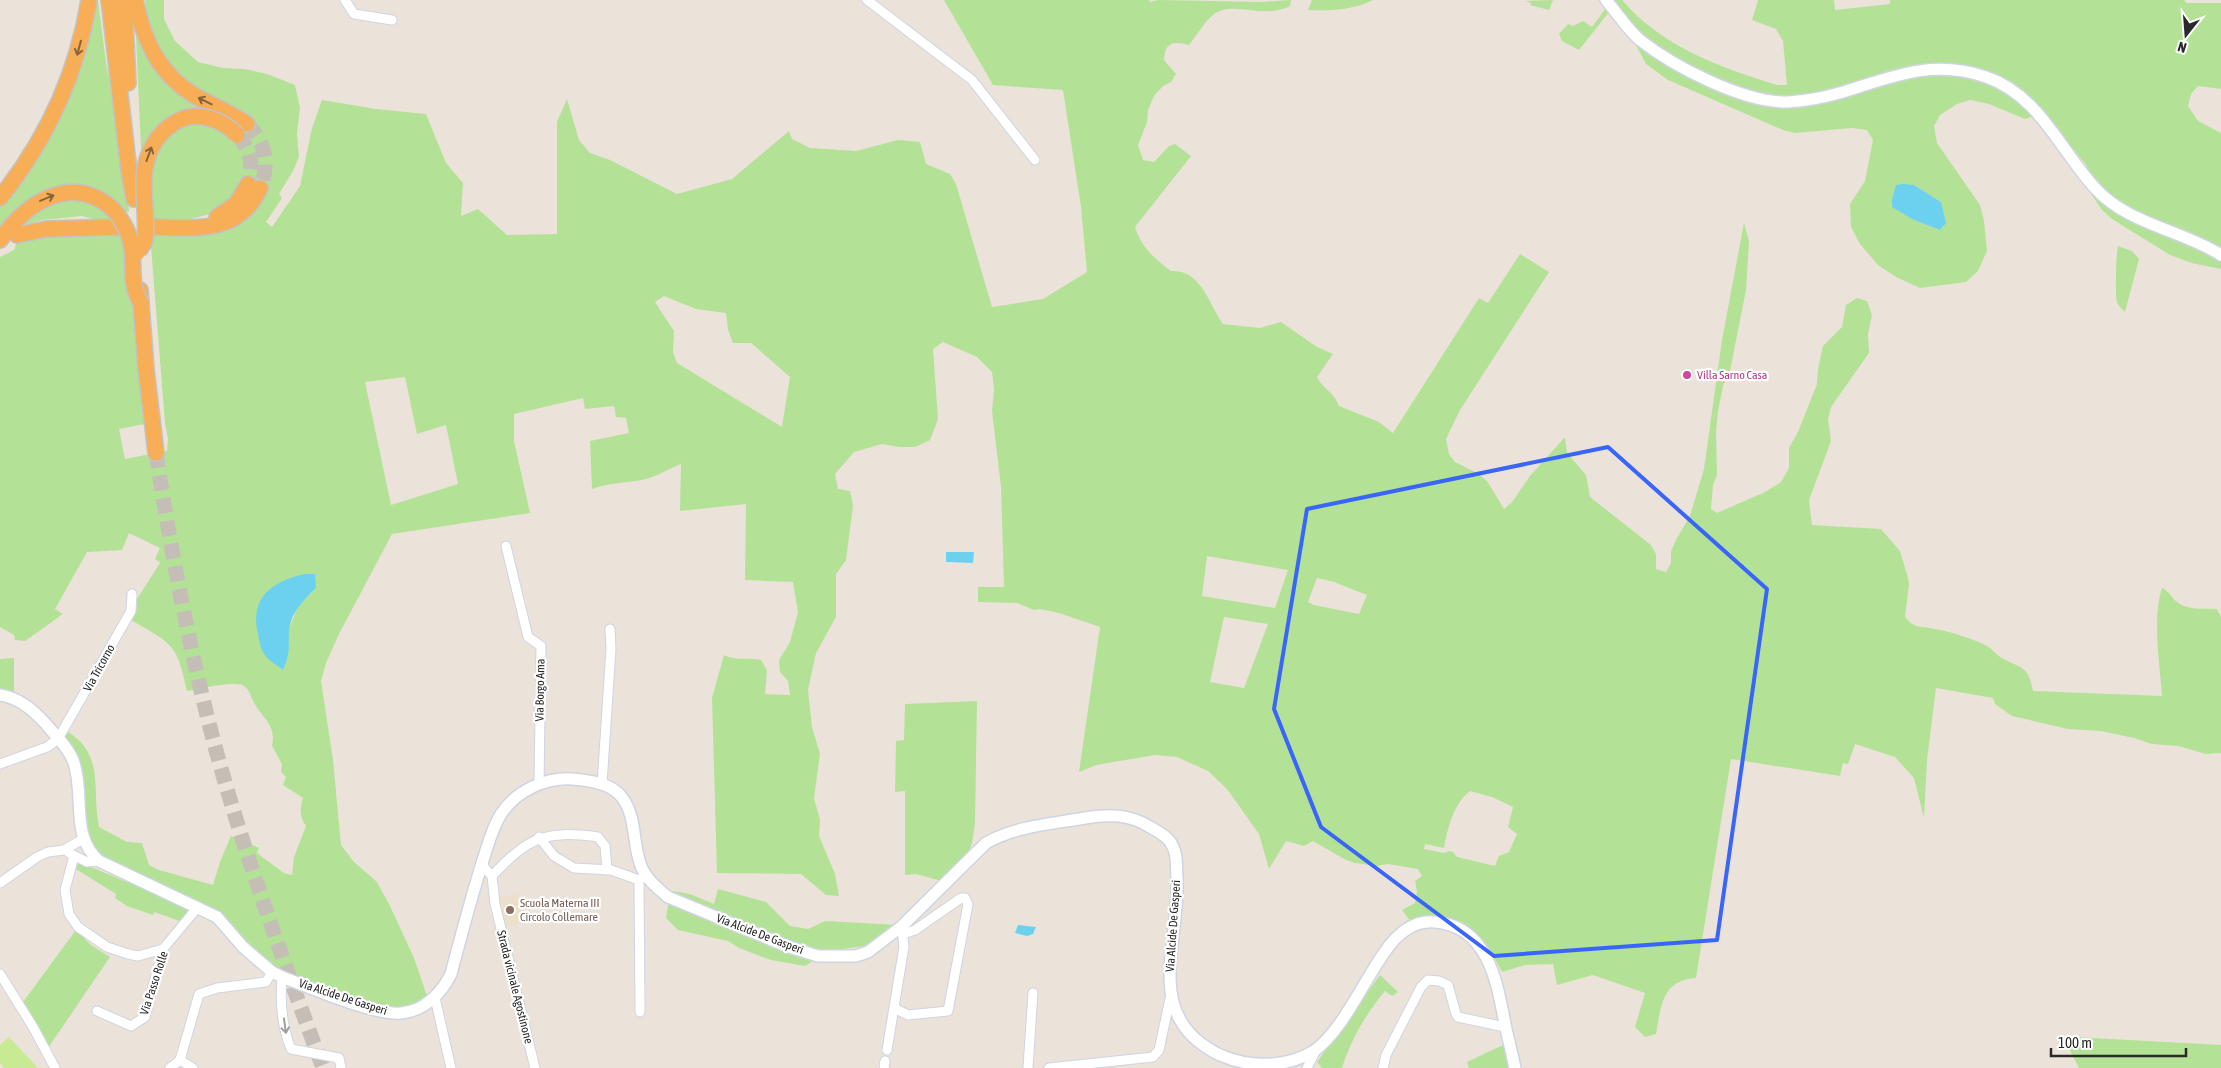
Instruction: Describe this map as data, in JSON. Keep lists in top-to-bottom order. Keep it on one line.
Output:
{"streets":{"street":["Via Tricorno","Via Borgo Ama","Via Alcide De Gasperi","Via Passo Rolle","Strada vicinale Agostinone"]},"crossings":[["Via Borgo Ama","Via Alcide De Gasperi"],["Via Alcide De Gasperi","Via Passo Rolle"]],"places":["Villa Sarno Casa","Scuola Materna III Circolo Collemare"],"scale_bar":"100 m","north":"bottom"}
